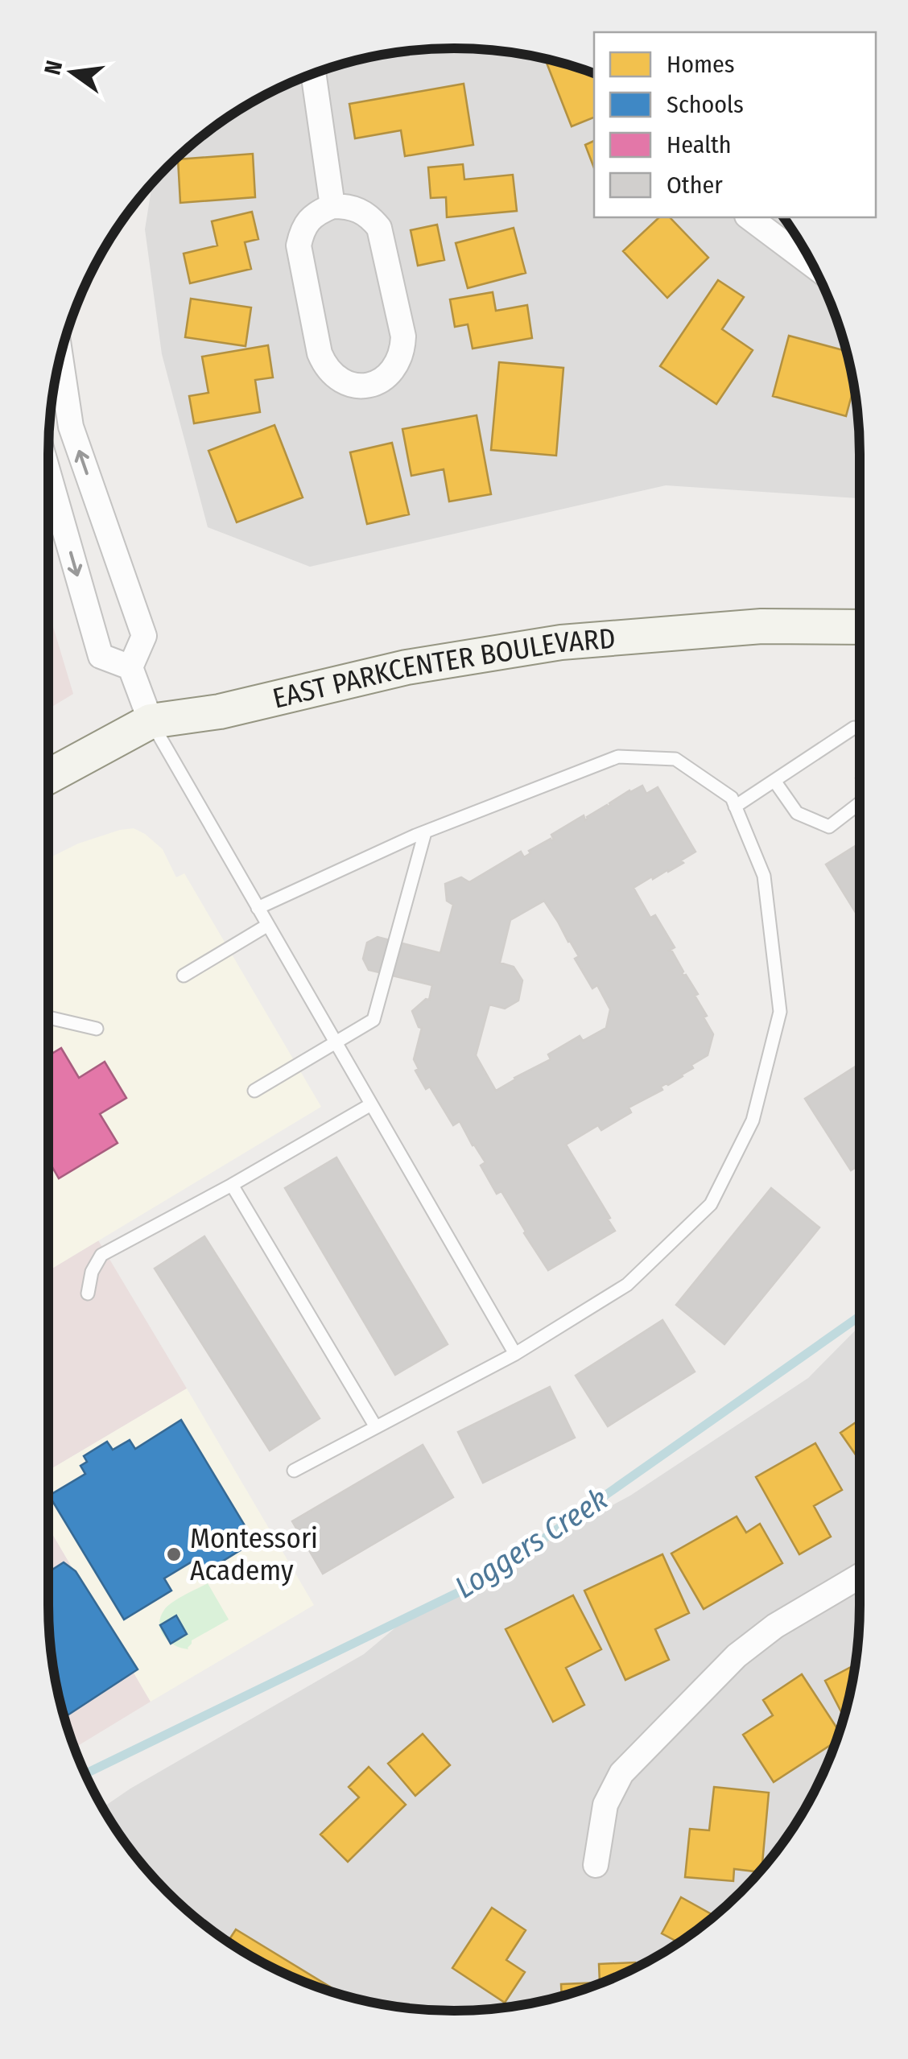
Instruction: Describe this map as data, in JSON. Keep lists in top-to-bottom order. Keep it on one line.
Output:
{"streets":{"main road":["EAST PARKCENTER BOULEVARD"]},"water":["Loggers Creek"],"places":["Montessori Academy"],"legend":["Homes","Schools","Health","Other"],"north":"left"}
